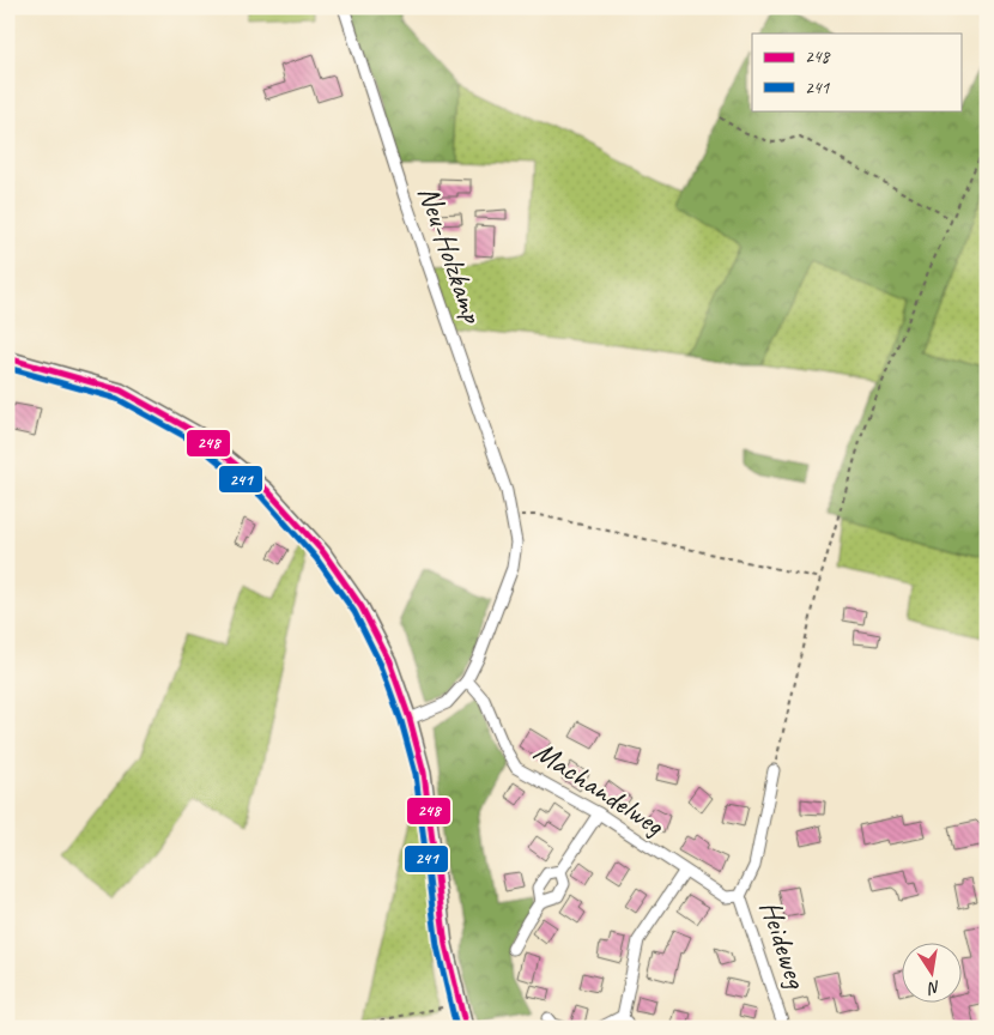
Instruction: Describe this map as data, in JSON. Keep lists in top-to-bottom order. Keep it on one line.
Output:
{"streets":{"street":["Neu-Holzkamp","Machandelweg","Heideweg"]},"crossings":[["Neu-Holzkamp","Machandelweg"],["Machandelweg","Heideweg"]],"lines":["transit line 248","transit line 241"],"legend":["248","241"],"north":"bottom"}
